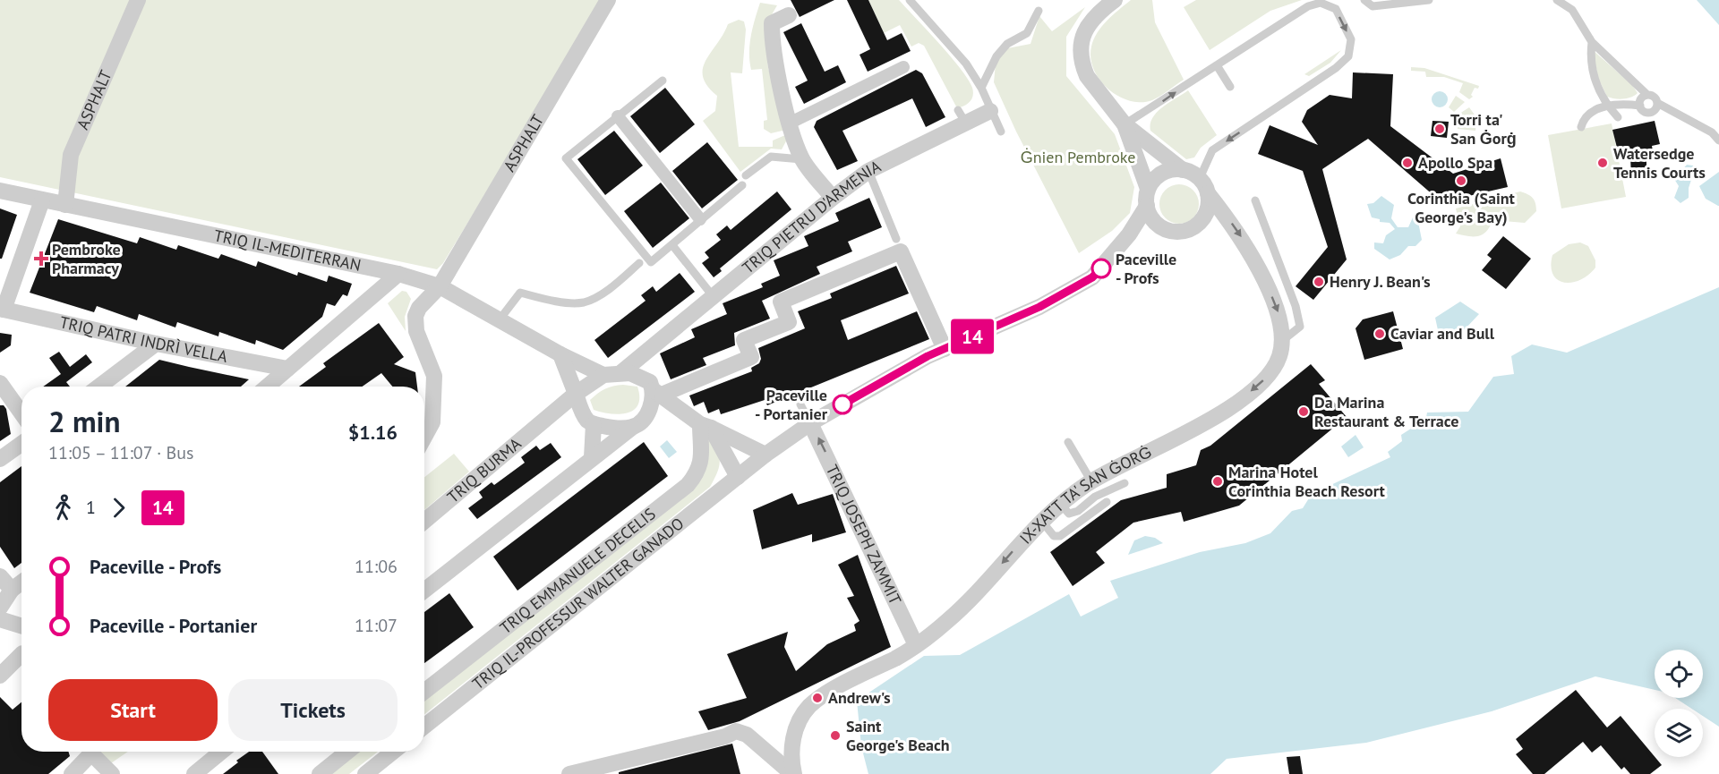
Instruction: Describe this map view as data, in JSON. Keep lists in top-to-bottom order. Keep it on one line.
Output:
{"streets":{"street":["ASPHALT","TRIQ PIETRU D'ARMENIA","TRIQ IL-MEDITERRAN","TRIQ PATRI INDRÌ VELLA","TRIQ BURMA","IX-XATT TA' SAN ĠORĠ","TRIQ JOSEPH ZAMMIT","TRIQ EMMANUELE DECELIS","TRIQ IL-PROFESSUR WALTER GANADO"]},"crossings":[["ASPHALT","TRIQ IL-MEDITERRAN"],["TRIQ PIETRU D'ARMENIA","TRIQ IL-MEDITERRAN"],["TRIQ PIETRU D'ARMENIA","TRIQ BURMA"],["TRIQ IL-MEDITERRAN","TRIQ BURMA"],["IX-XATT TA' SAN ĠORĠ","TRIQ JOSEPH ZAMMIT"],["IX-XATT TA' SAN ĠORĠ","TRIQ IL-PROFESSUR WALTER GANADO"],["TRIQ JOSEPH ZAMMIT","TRIQ IL-PROFESSUR WALTER GANADO"]],"one_way":["IX-XATT TA' SAN ĠORĠ","TRIQ JOSEPH ZAMMIT"],"parks":["Ġnien Pembroke"],"places":{"other":["Torri ta' San Ġorġ","Apollo Spa","Watersedge Tennis Courts","Corinthia (Saint George's Bay)","Paceville - Profs","Henry J. Bean's","Caviar and Bull","Paceville - Portanier","Da Marina Restaurant & Terrace","Marina Hotel Corinthia Beach Resort","Andrew's","Saint George's Beach"],"health":["Pembroke Pharmacy"]},"lines":["bus line 14"],"page":{"on_map":"14","heading":["2 min","11:05 – 11:07 · Bus","$1.16"],"legs":["1","14"],"list":[{"name":"Paceville - Profs","value":"11:06"},{"name":"Paceville - Portanier","value":"11:07"}],"buttons":["Start","Tickets"]}}
